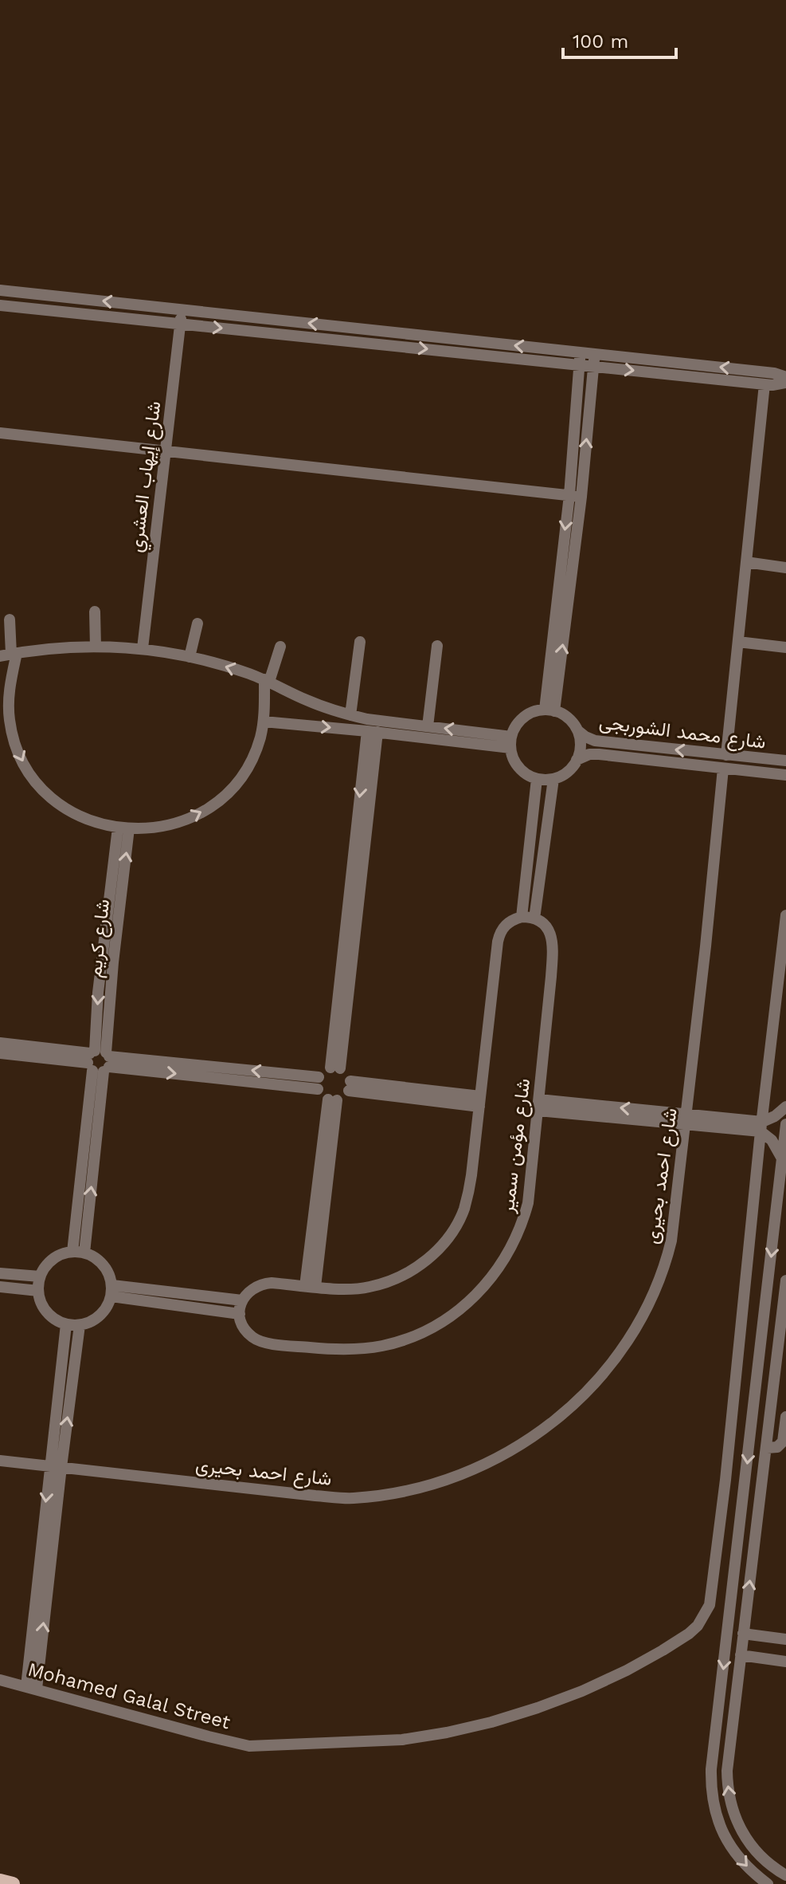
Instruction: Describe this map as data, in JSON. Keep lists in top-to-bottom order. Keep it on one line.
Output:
{"streets":{"street":["شارع إيهاب العشري","شارع محمد الشوربجى","شارع كريم","شارع مؤمن سمير","شارع احمد بحيرى","Mohamed Galal Street"]},"crossings":[["شارع محمد الشوربجى","شارع احمد بحيرى"]],"scale_bar":"100 m"}
